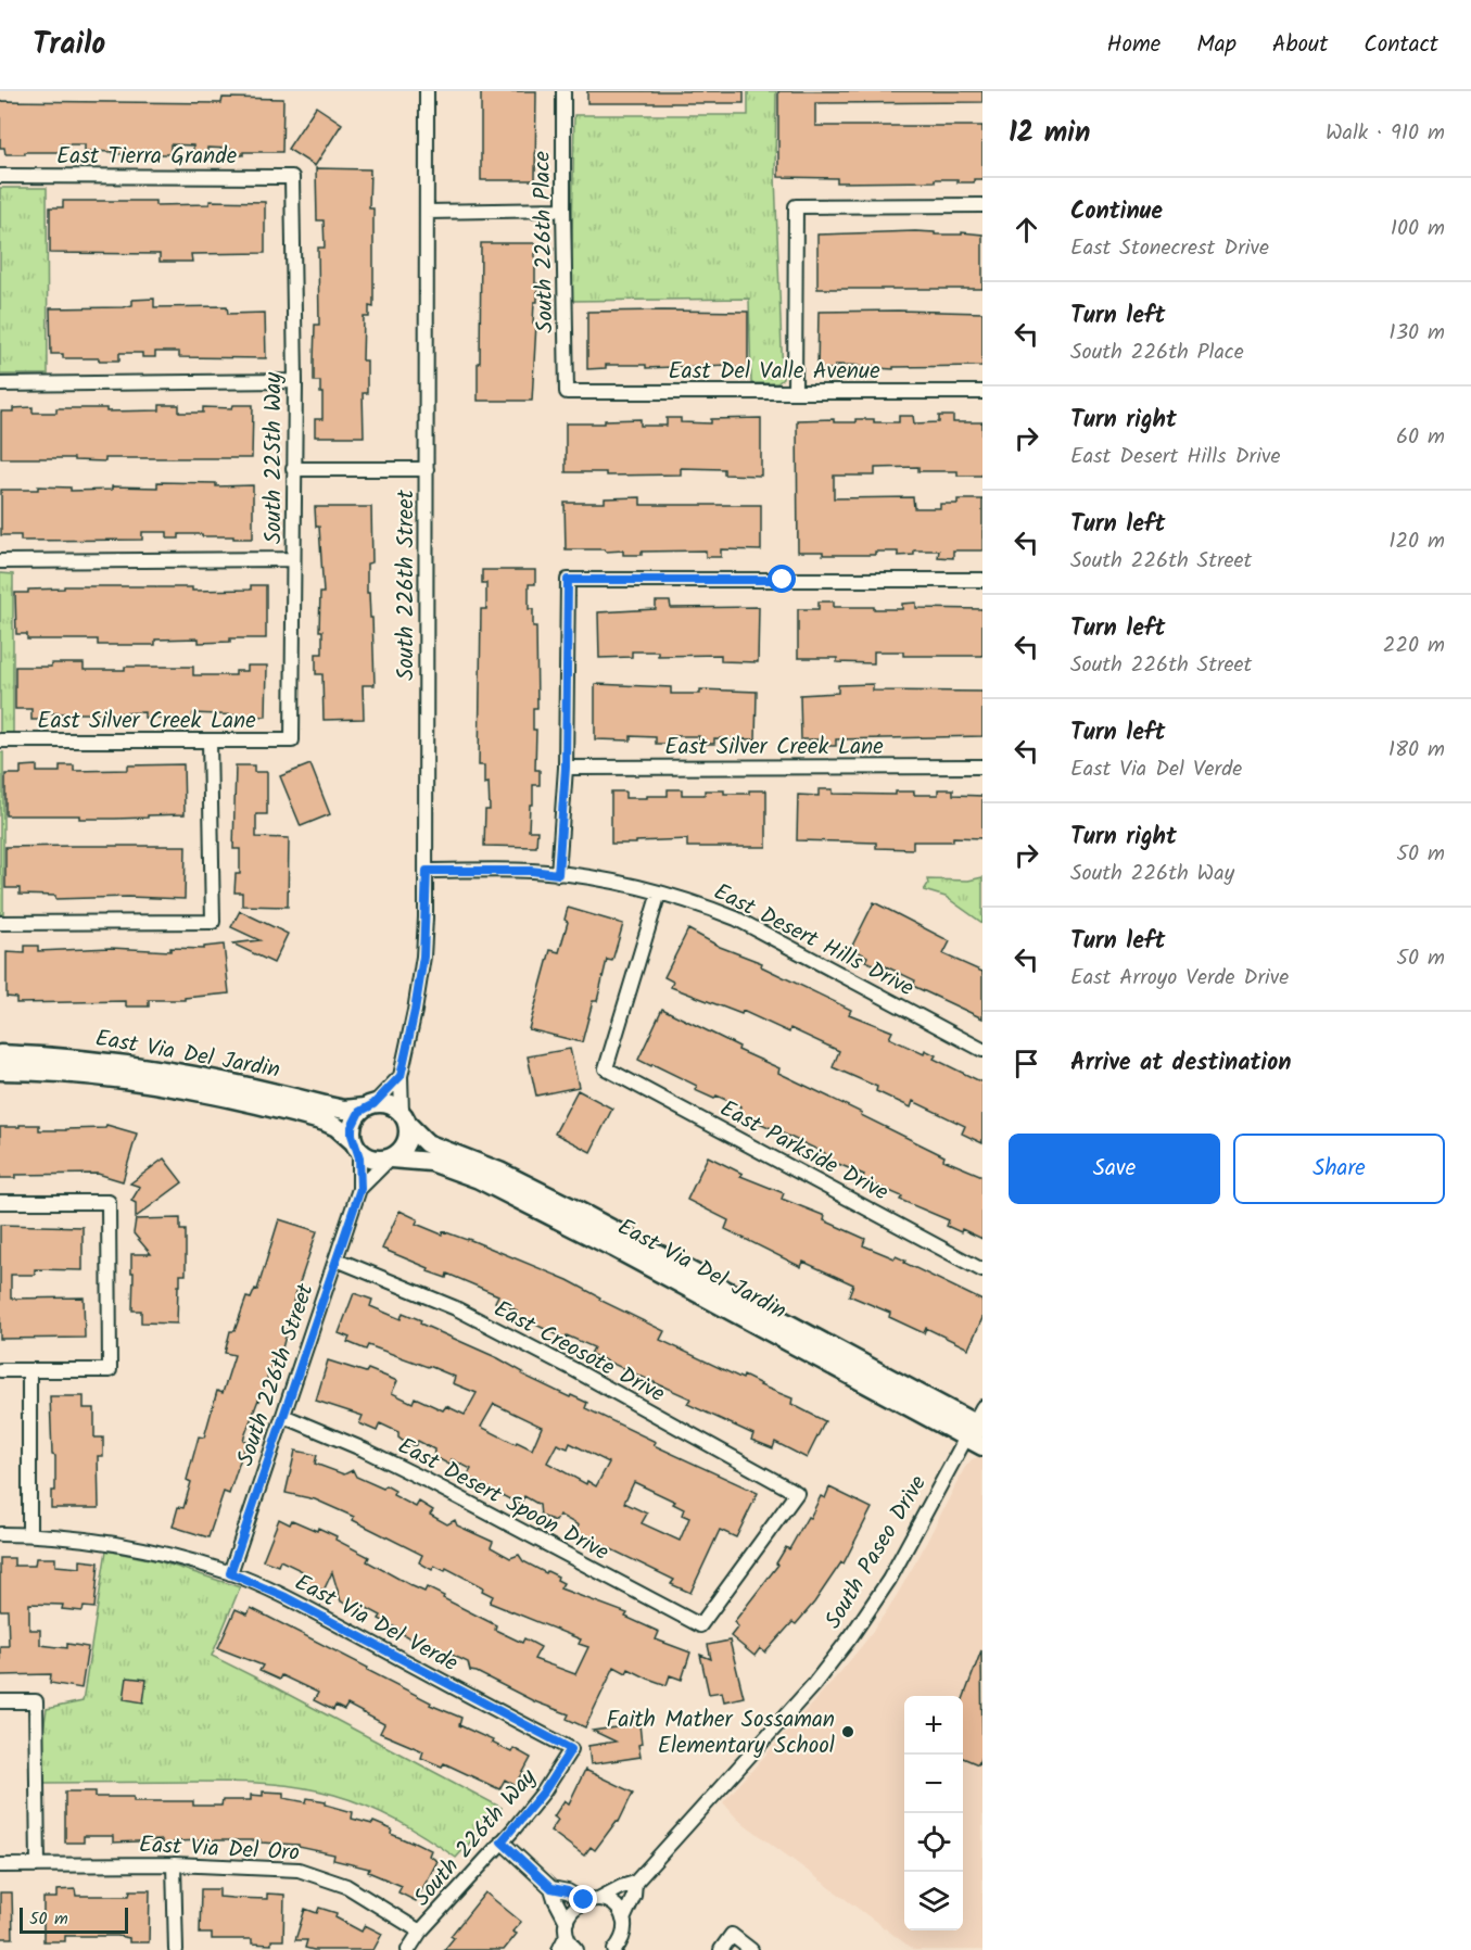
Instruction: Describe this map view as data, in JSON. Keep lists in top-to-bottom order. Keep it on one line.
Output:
{"streets":{"street":["East Tierra Grande","South 226th Place","East Del Valle Avenue","South 225th Way","South 226th Street","East Silver Creek Lane","East Desert Hills Drive","East Via Del Jardin","East Parkside Drive","East Creosote Drive","East Desert Spoon Drive","South Paseo Drive","East Via Del Verde","South 226th Way","East Via Del Oro"]},"crossings":[["East Tierra Grande","South 225th Way"],["South 226th Place","East Del Valle Avenue"],["South 225th Way","East Silver Creek Lane"],["South 226th Street","East Desert Hills Drive"],["South 226th Street","East Via Del Jardin"],["South 226th Street","East Creosote Drive"],["South 226th Street","East Desert Spoon Drive"],["South 226th Street","East Via Del Verde"],["East Desert Hills Drive","East Parkside Drive"],["East Via Del Jardin","South Paseo Drive"],["East Creosote Drive","East Desert Spoon Drive"],["East Via Del Verde","South 226th Way"],["South 226th Way","East Via Del Oro"]],"places":["Faith Mather Sossaman Elementary School"],"scale_bar":"50 m","page":{"header":"Trailo","nav":["Home","Map","About","Contact"],"heading":["12 min","Walk · 910 m"],"list":[["Continue","East Stonecrest Drive","100 m"],["Turn left","South 226th Place","130 m"],["Turn right","East Desert Hills Drive","60 m"],["Turn left","South 226th Street","120 m"],["Turn left","South 226th Street","220 m"],["Turn left","East Via Del Verde","180 m"],["Turn right","South 226th Way","50 m"],["Turn left","East Arroyo Verde Drive","50 m"],"Arrive at destination"],"buttons":["Save","Share"],"map_buttons":["+","−"],"scale":"50 m"}}
